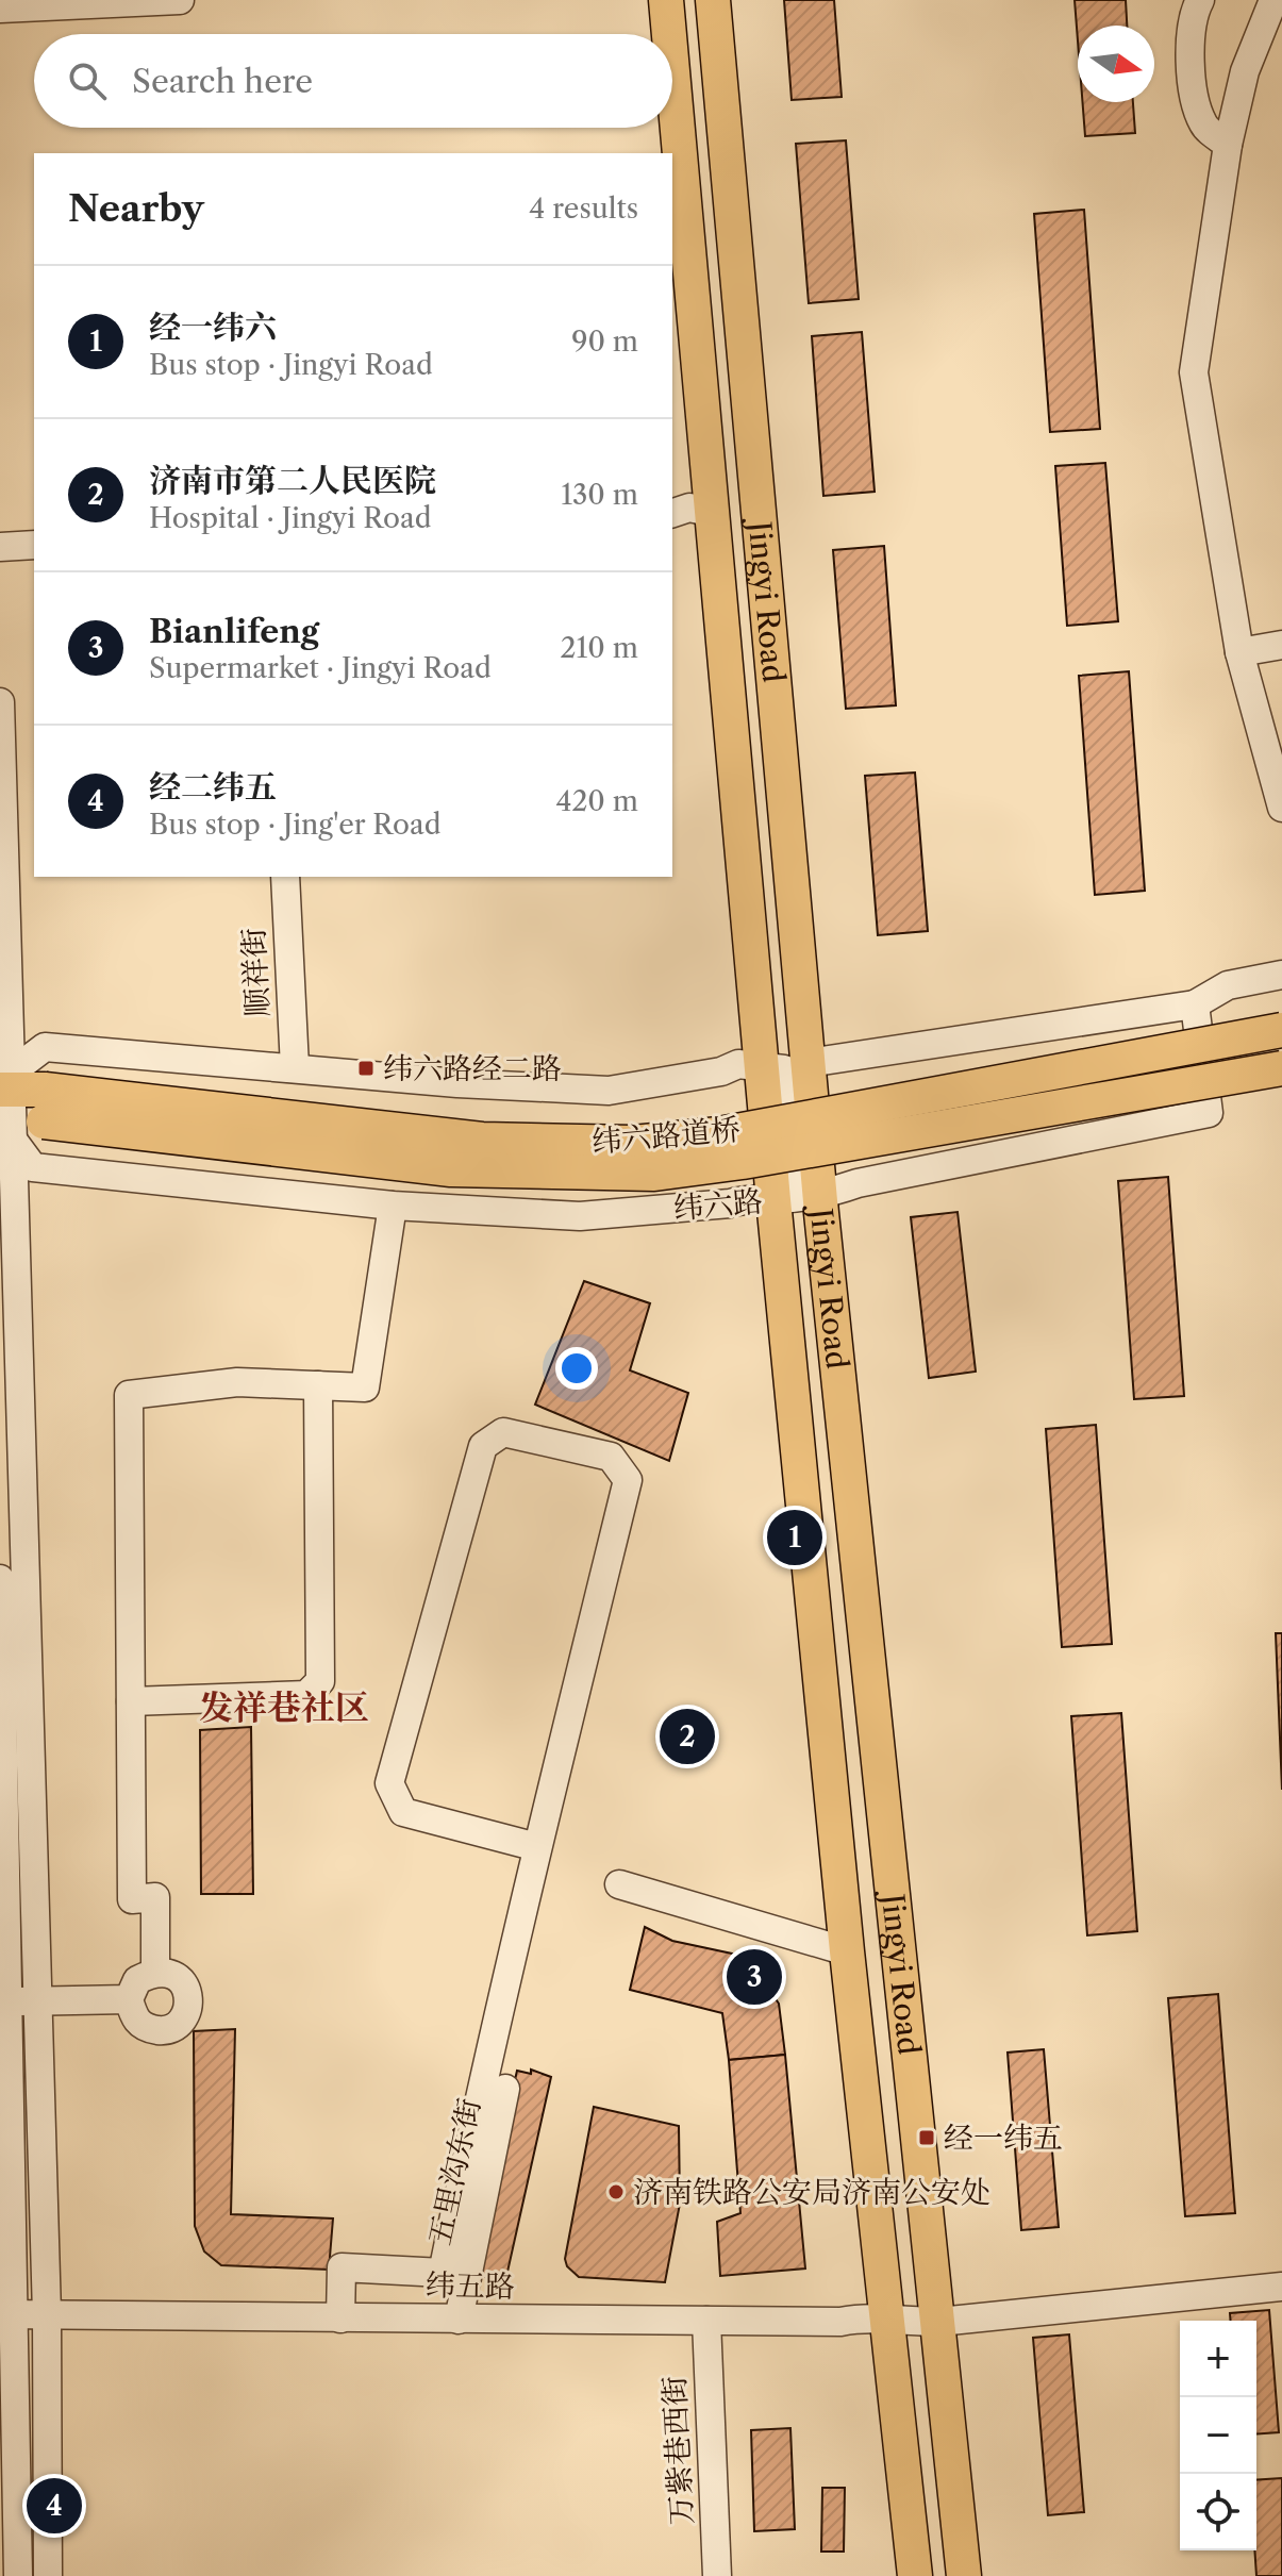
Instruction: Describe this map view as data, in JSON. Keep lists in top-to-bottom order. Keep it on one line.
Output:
{"streets":{"main road":["Jingyi Road","纬六路道桥"],"street":["顺祥街","纬六路","五里沟东街","纬五路","万紫巷西街"]},"crossings":[["Jingyi Road","纬六路"],["Jingyi Road","纬五路"],["纬六路道桥","纬六路"],["五里沟东街","纬五路"],["纬五路","万紫巷西街"]],"districts":["发祥巷社区"],"places":{"transit":["纬六路经二路","经一纬五"],"other":["济南铁路公安局济南公安处"]},"north":"right","page":{"search":"Search here","heading":["Nearby","4 results"],"list":[{"mark":"1","name":"经一纬六","note":"Bus stop · Jingyi Road","value":"90 m"},{"mark":"2","name":"济南市第二人民医院","note":"Hospital · Jingyi Road","value":"130 m"},{"mark":"3","name":"Bianlifeng","note":"Supermarket · Jingyi Road","value":"210 m"},{"mark":"4","name":"经二纬五","note":"Bus stop · Jing'er Road","value":"420 m"}],"pins":["1","2","3","4"],"map_buttons":["+","−"]}}
